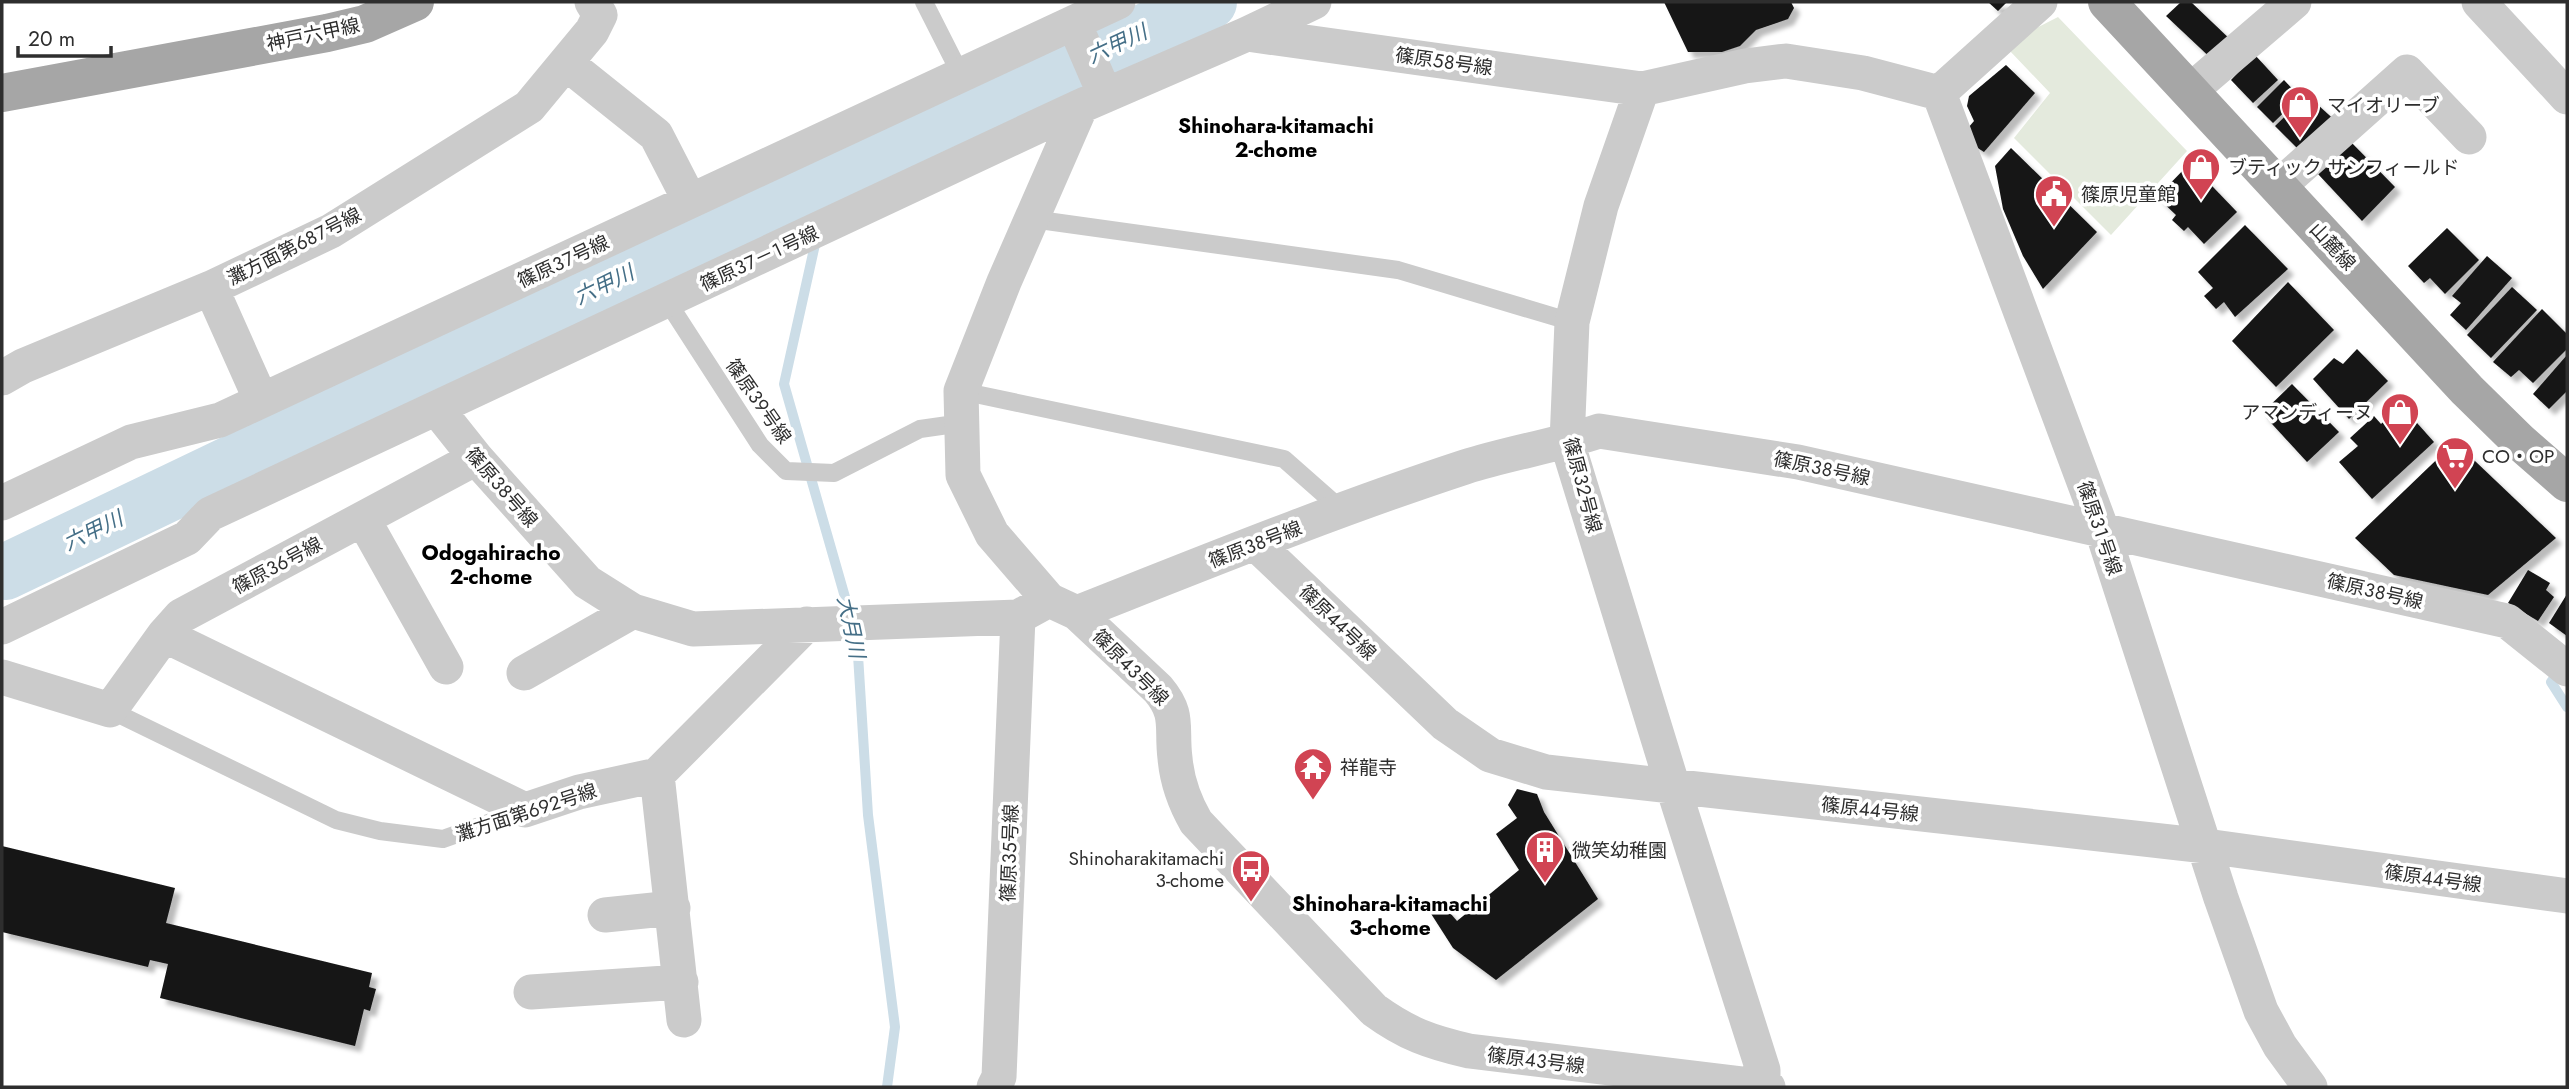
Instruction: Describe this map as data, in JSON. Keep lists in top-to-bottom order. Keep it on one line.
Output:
{"streets":{"main road":["神戸六甲線","山麓線"],"street":["篠原５８号線","灘方面第６８７号線","篠原３７－１号線","篠原３７号線","篠原３８号線","篠原３２号線","篠原３１号線","篠原３６号線","篠原４４号線","篠原４３号線","灘方面第６９２号線","篠原３５号線"],"lane":["篠原３９号線"]},"crossings":[["篠原５８号線","篠原３７－１号線"],["篠原５８号線","篠原３２号線"],["篠原３７－１号線","篠原３９号線"],["篠原３７－１号線","篠原３８号線"],["篠原３７－１号線","篠原４３号線"],["篠原３９号線","篠原４３号線"],["篠原３８号線","篠原３２号線"],["篠原３８号線","篠原３１号線"],["篠原３８号線","篠原３６号線"],["篠原３８号線","篠原４４号線"],["篠原３８号線","篠原４３号線"],["篠原３８号線","篠原３５号線"],["篠原３２号線","篠原４４号線"],["篠原３２号線","篠原４３号線"],["篠原３１号線","篠原４４号線"],["篠原３６号線","灘方面第６９２号線"]],"districts":["Shinohara-kitamachi 2-chome","Odogahiracho 2-chome","Shinohara-kitamachi 3-chome"],"water":["六甲川","大月川"],"places":{"shop":["マイオリーブ","ブティック サンフィールド","アマンディーヌ"],"public building":["篠原児童館"],"supermarket":["CO・OP"],"temple":["祥龍寺"],"building":["微笑幼稚園"],"bus stop":["Shinoharakitamachi 3-chome"]},"scale_bar":"20 m"}
